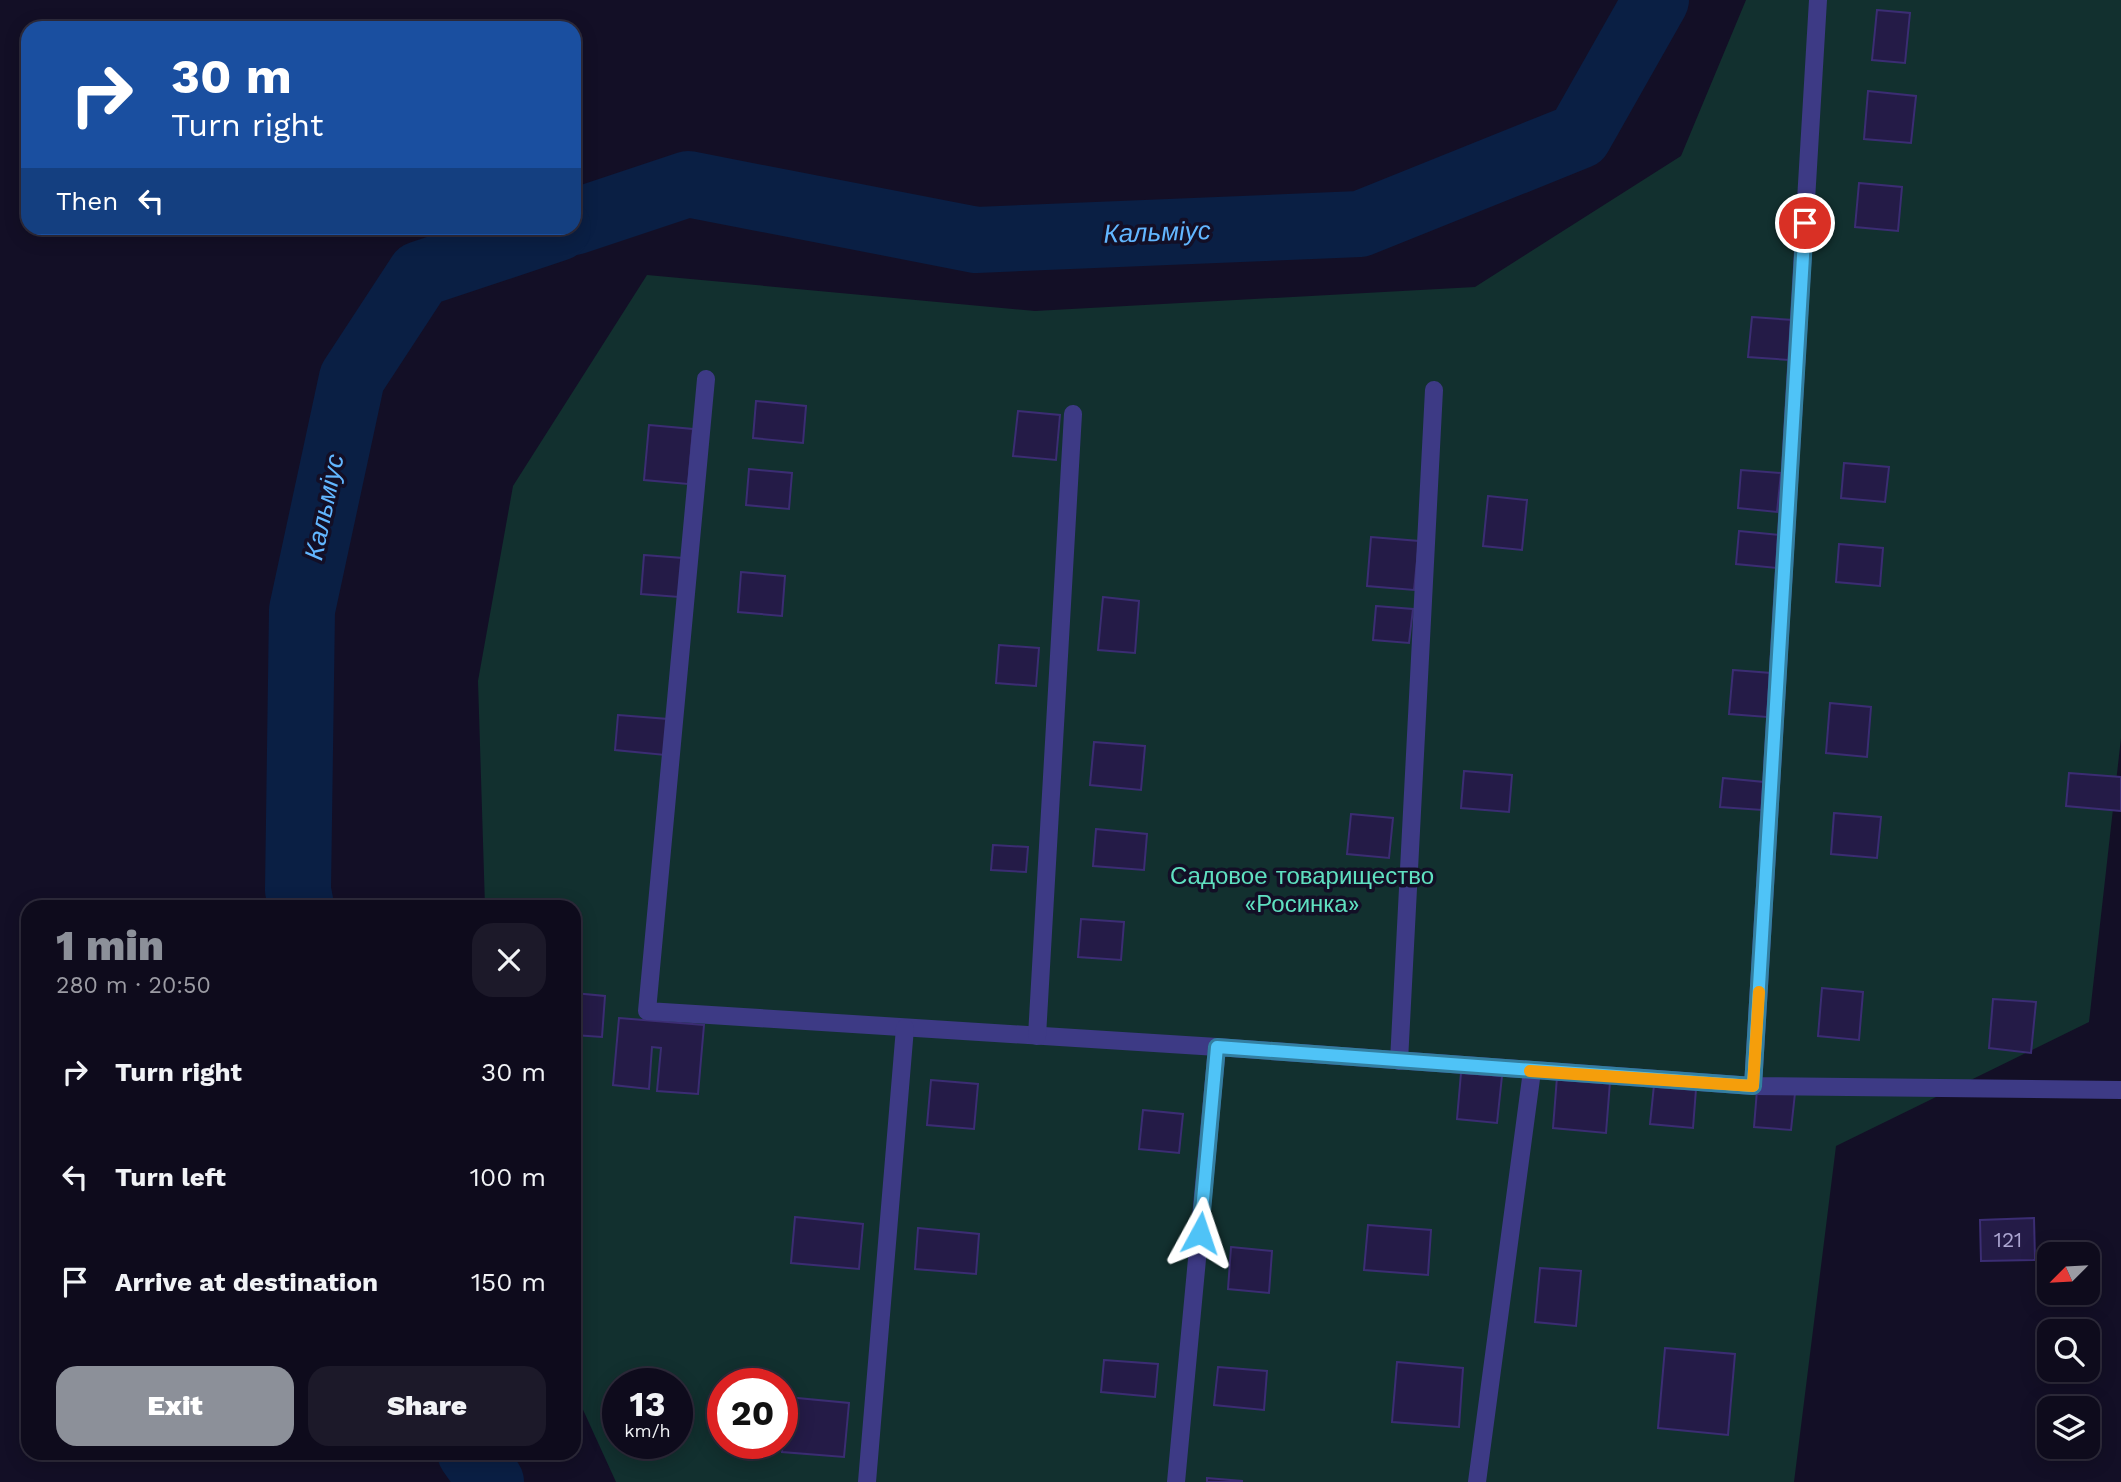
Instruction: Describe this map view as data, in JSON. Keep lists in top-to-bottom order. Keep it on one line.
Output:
{"water":["Кальміус"],"parks":["Садовое товарищество «Росинка»"],"house_numbers":["121"],"north":"bottom left","page":{"turn":["30 m","Turn right"],"then":"Then","heading":["1 min","280 m · 20:50"],"list":[{"name":"Turn right","value":"30 m"},{"name":"Turn left","value":"100 m"},{"name":"Arrive at destination","value":"150 m"}],"buttons":["Exit","Share"],"speed":"13 km/h","limit":"20"}}
